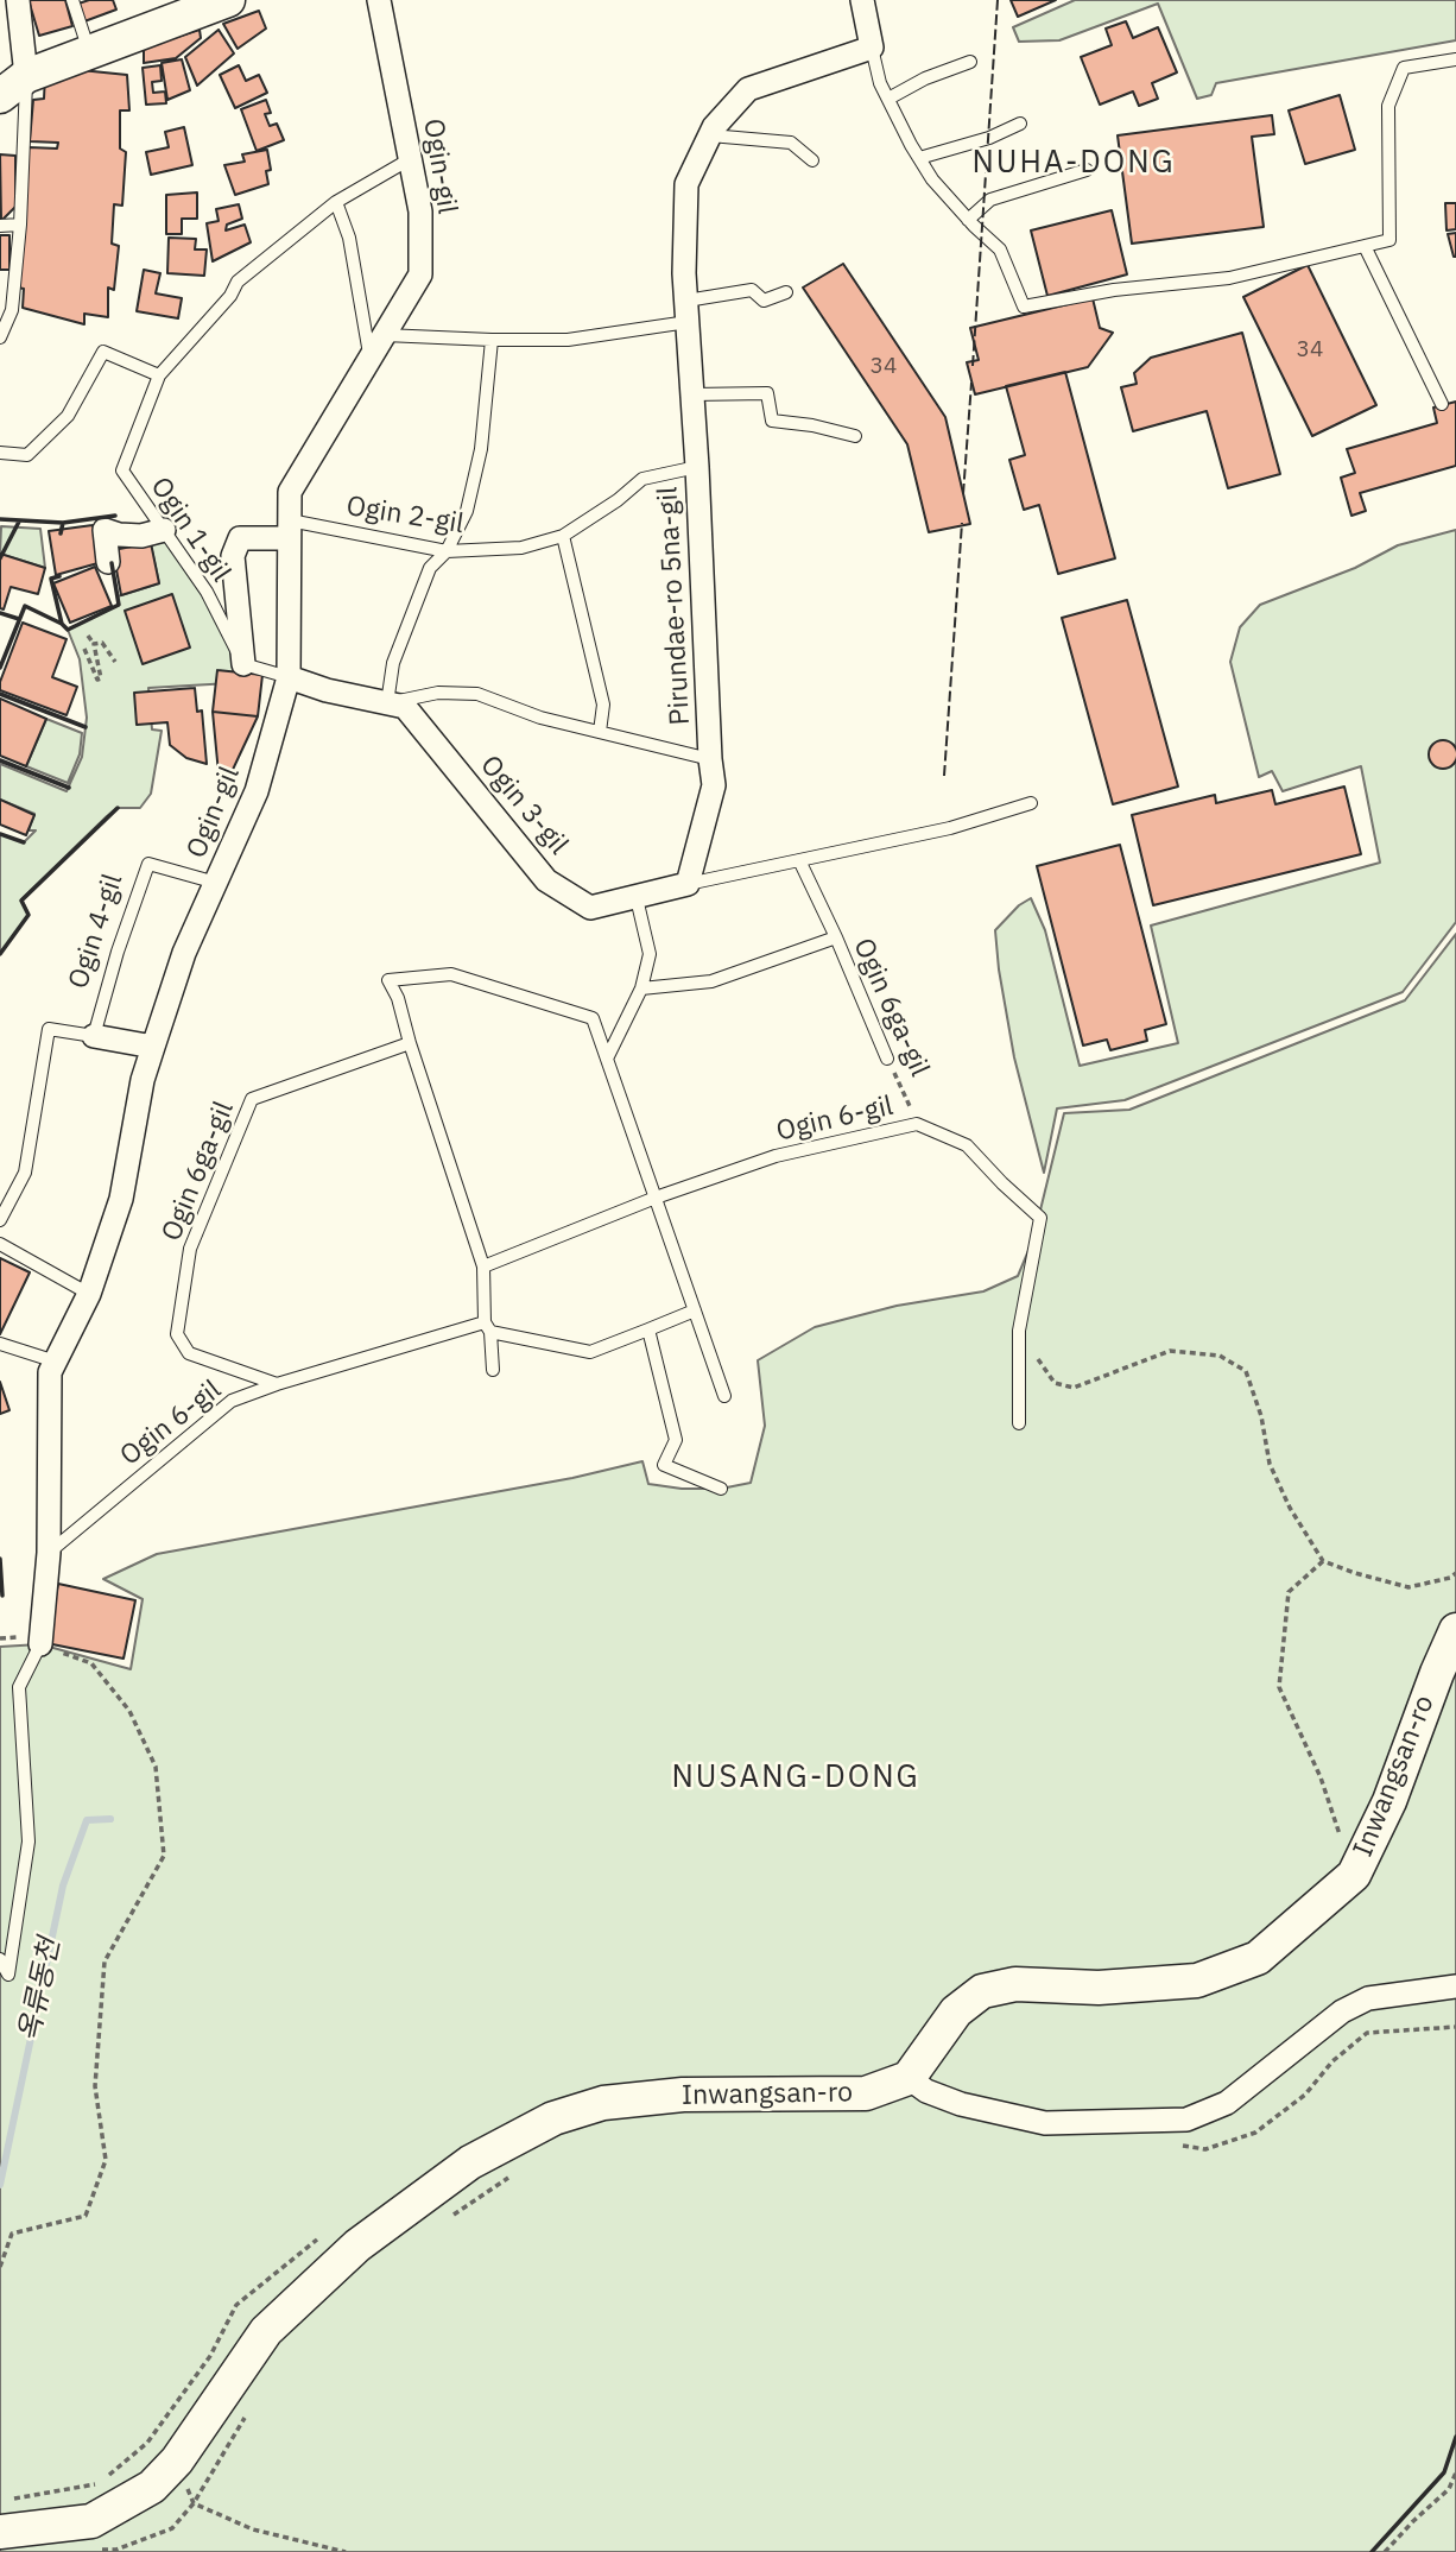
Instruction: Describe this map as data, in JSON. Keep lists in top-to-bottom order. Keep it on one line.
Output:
{"streets":{"street":["Ogin-gil","Pirundae-ro 5na-gil","Ogin 3-gil","Inwangsan-ro"],"lane":["Ogin 2-gil","Ogin 1-gil","Ogin 4-gil","Ogin 6ga-gil","Ogin 6-gil"]},"crossings":[["Ogin-gil","Ogin 2-gil"],["Ogin-gil","Ogin 1-gil"],["Ogin-gil","Ogin 3-gil"],["Ogin-gil","Ogin 4-gil"],["Ogin-gil","Ogin 6-gil"],["Ogin 2-gil","Pirundae-ro 5na-gil"],["Pirundae-ro 5na-gil","Ogin 3-gil"],["Ogin 6ga-gil","Ogin 6-gil"]],"districts":["NUHA-DONG","NUSANG-DONG"],"water":["옥류동천"],"house_numbers":["34","34"]}
